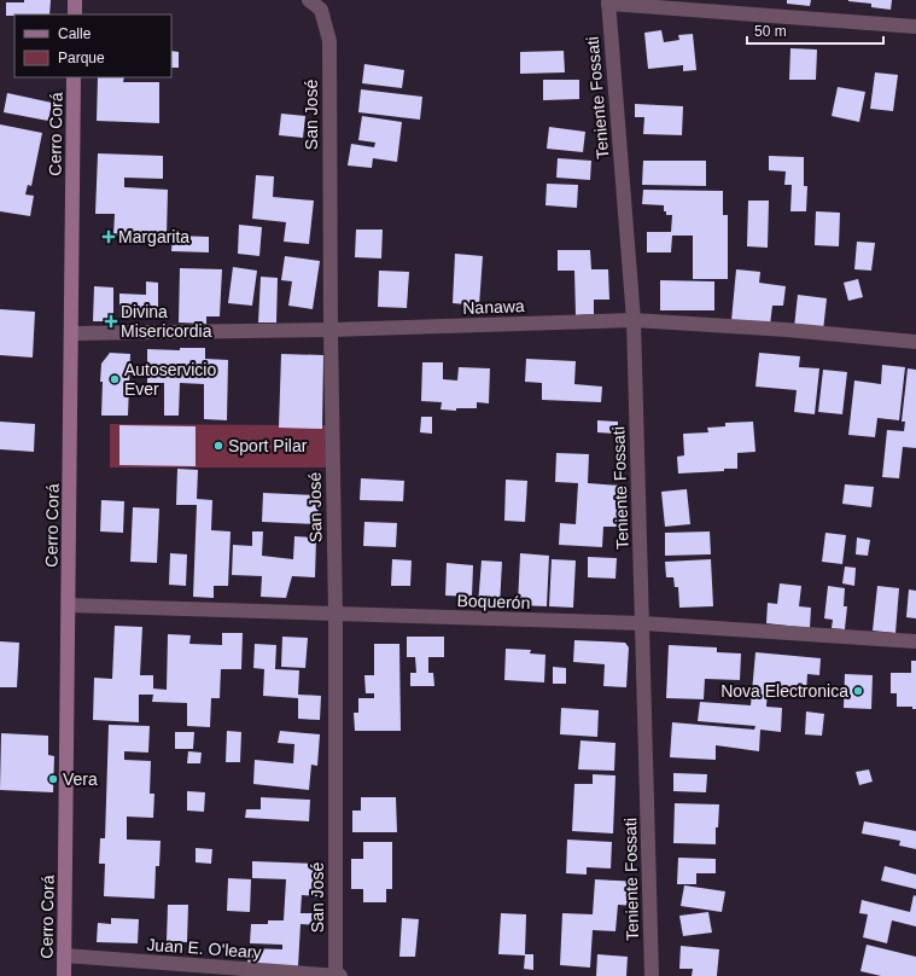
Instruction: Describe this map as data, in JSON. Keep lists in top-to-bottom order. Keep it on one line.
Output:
{"streets":{"street":["Teniente Fossati","San José","Cerro Corá","Nanawa","Boquerón","Juan E. O'leary"]},"crossings":[["Teniente Fossati","Nanawa"],["Teniente Fossati","Boquerón"],["San José","Nanawa"],["San José","Boquerón"],["San José","Juan E. O'leary"],["Cerro Corá","Nanawa"],["Cerro Corá","Boquerón"],["Cerro Corá","Juan E. O'leary"]],"places":{"health":["Margarita","Divina Misericordia"],"other":["Autoservicio Ever","Sport Pilar","Nova Electronica","Vera"]},"legend":["Calle","Parque"],"scale_bar":"50 m"}
